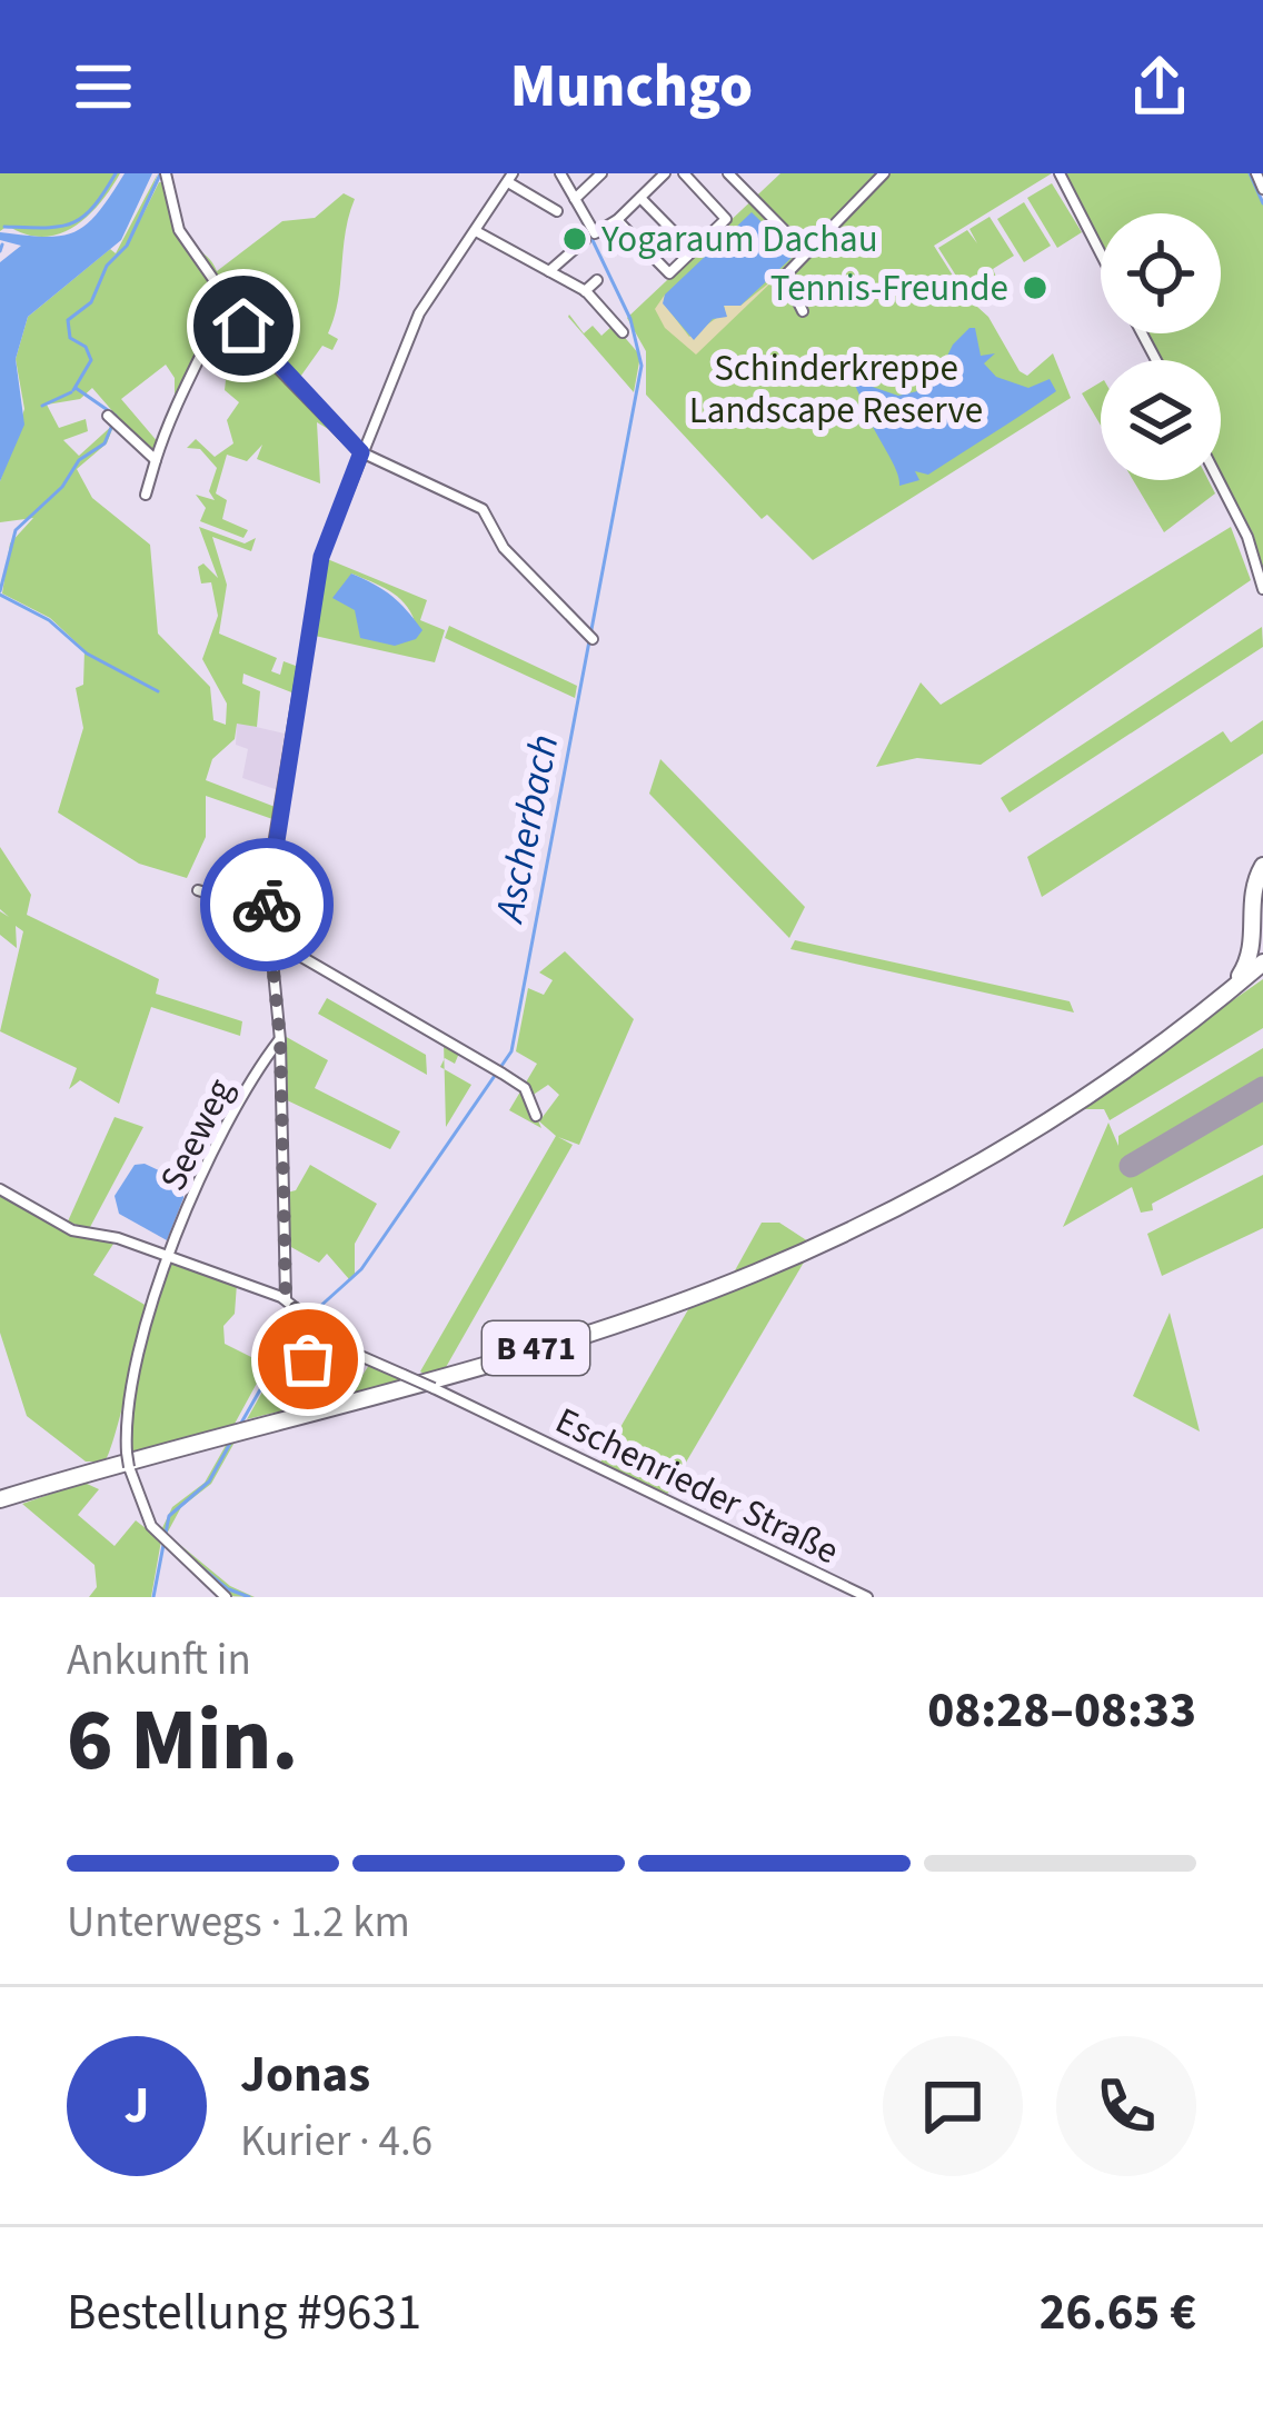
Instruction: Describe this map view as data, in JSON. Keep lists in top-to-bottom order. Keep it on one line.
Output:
{"streets":{"highway":["B 471"],"street":["Seeweg","Eschenrieder Straße"]},"crossings":[["Seeweg","Eschenrieder Straße"]],"water":["Ascherbach"],"parks":["Schinderkreppe Landscape Reserve"],"places":["Yogaraum Dachau","Tennis-Freunde"],"page":{"header":"Munchgo","heading":["6 Min.","Ankunft in","08:28–08:33"],"panel":["Jonas","Kurier · 4.6","Bestellung #9631","26.65 €"],"bar":"Unterwegs · 1.2 km","round":"J"}}
